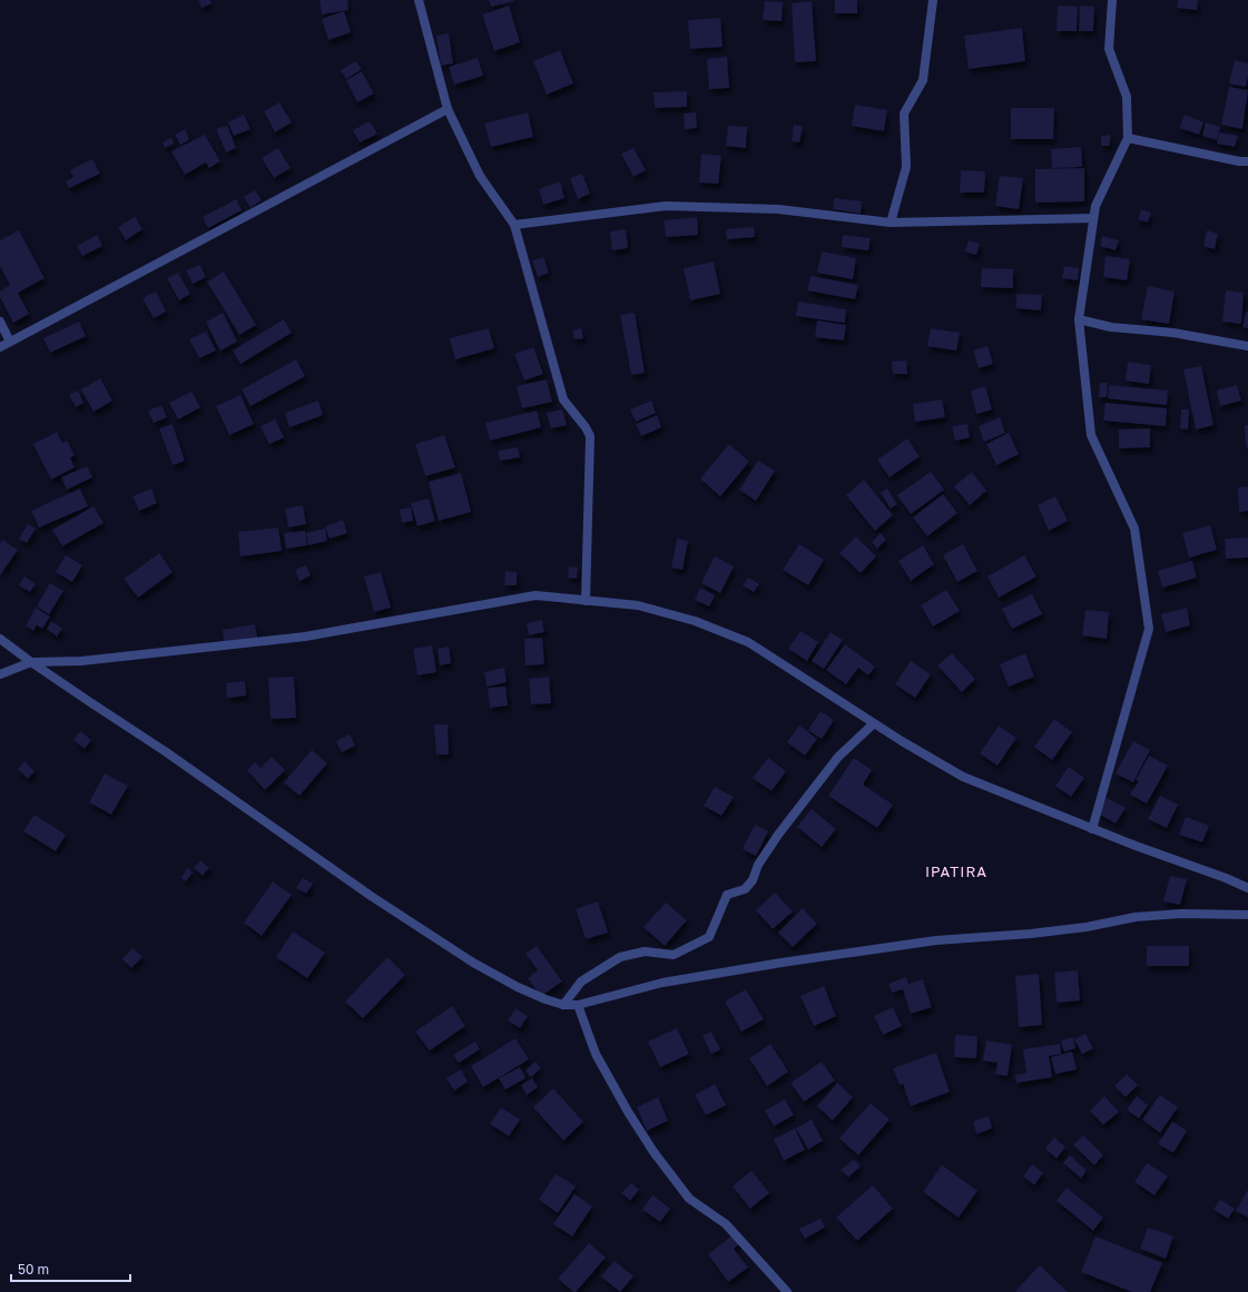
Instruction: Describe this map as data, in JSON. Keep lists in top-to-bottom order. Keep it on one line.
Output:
{"districts":["IPATIRA"],"scale_bar":"50 m"}
